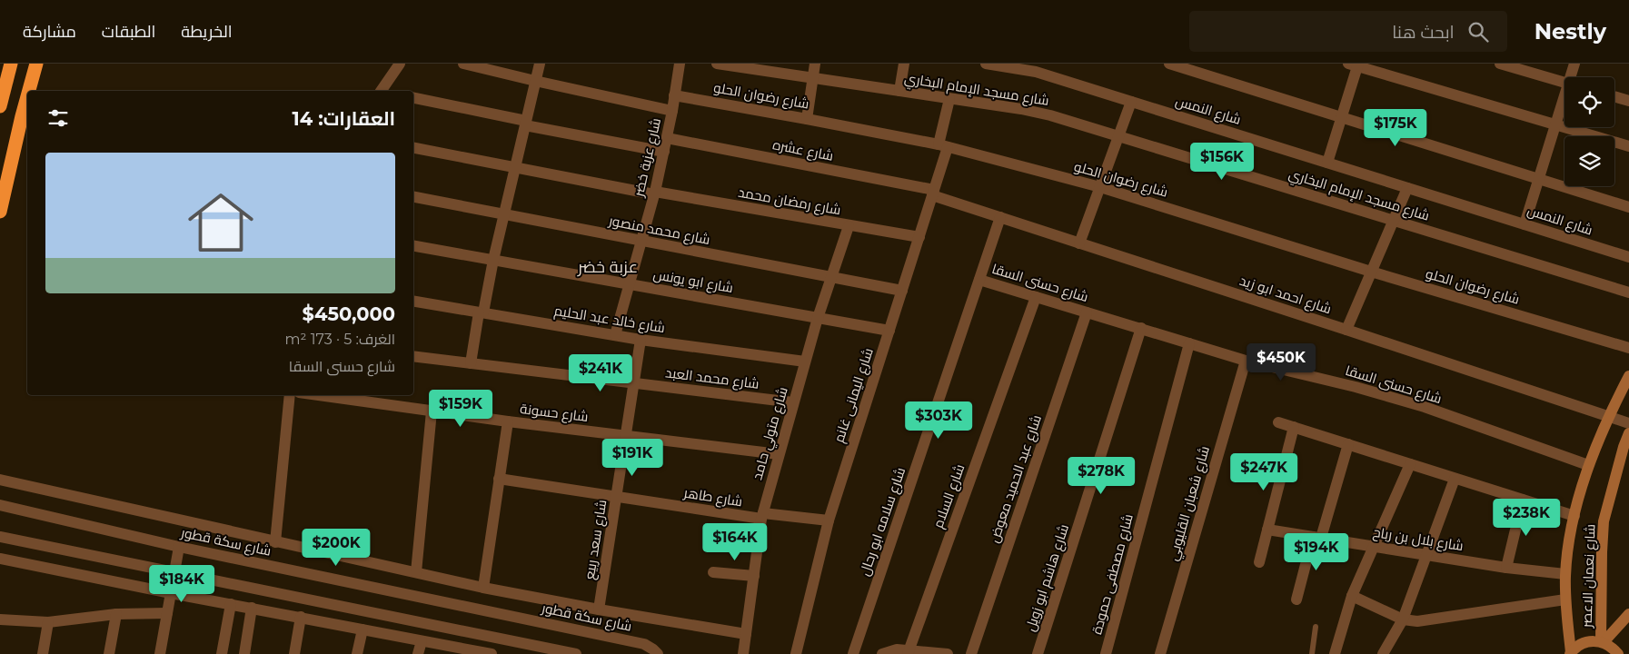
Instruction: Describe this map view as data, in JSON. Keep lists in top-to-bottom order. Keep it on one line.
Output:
{"streets":{"main road":["شارع نعمان الاعصر"],"street":["شارع مسجد الإمام البخاري","شارع رضوان الحلو","شارع النمس","شارع عشره","شارع عزبة خضر","شارع رمضان محمد","شارع محمد منصور","شارع ابو يونس","شارع حسنى السقا","شارع احمد ابو زيد","شارع خالد عبد الحليم","شارع محمد العبد","شارع اليمانى غانم","شارع حسونة","شارع متولي حامد","شارع عبد الحميد معوض","شارع السلام","شارع طاهر","شارع شعبان القليوبي","شارع سلامه ابو رحال","شارع بلال بن رباح","شارع سعد ربيع","شارع سكة قطور","شارع مصطفى حمودة","شارع هاشم ابو زويل"]},"crossings":[["شارع مسجد الإمام البخاري","شارع اليمانى غانم"],["شارع رضوان الحلو","شارع عزبة خضر"],["شارع رضوان الحلو","شارع اليمانى غانم"],["شارع عشره","شارع عزبة خضر"],["شارع عشره","شارع احمد ابو زيد"],["شارع عشره","شارع اليمانى غانم"],["شارع عزبة خضر","شارع رمضان محمد"],["شارع عزبة خضر","شارع محمد منصور"],["شارع عزبة خضر","شارع ابو يونس"],["شارع عزبة خضر","شارع خالد عبد الحليم"],["شارع رمضان محمد","شارع اليمانى غانم"],["شارع رمضان محمد","شارع متولي حامد"],["شارع محمد منصور","شارع اليمانى غانم"],["شارع محمد منصور","شارع متولي حامد"],["شارع ابو يونس","شارع اليمانى غانم"],["شارع ابو يونس","شارع متولي حامد"],["شارع حسنى السقا","شارع عبد الحميد معوض"],["شارع حسنى السقا","شارع السلام"],["شارع حسنى السقا","شارع شعبان القليوبي"],["شارع حسنى السقا","شارع سلامه ابو رحال"],["شارع حسنى السقا","شارع مصطفى حمودة"],["شارع حسنى السقا","شارع نعمان الاعصر"],["شارع حسنى السقا","شارع هاشم ابو زويل"],["شارع احمد ابو زيد","شارع اليمانى غانم"],["شارع احمد ابو زيد","شارع سلامه ابو رحال"],["شارع احمد ابو زيد","شارع نعمان الاعصر"],["شارع خالد عبد الحليم","شارع متولي حامد"],["شارع خالد عبد الحليم","شارع سعد ربيع"],["شارع محمد العبد","شارع متولي حامد"],["شارع محمد العبد","شارع سعد ربيع"],["شارع اليمانى غانم","شارع طاهر"],["شارع حسونة","شارع متولي حامد"],["شارع حسونة","شارع سعد ربيع"],["شارع متولي حامد","شارع طاهر"],["شارع طاهر","شارع سعد ربيع"],["شارع بلال بن رباح","شارع نعمان الاعصر"]],"districts":["عزبة خضر"],"page":{"header":"Nestly","search":"ابحث هنا","nav":["الخريطة","الطبقات","مشاركة"],"heading":"العقارات: 14","price":["$175K","$156K","$450K","$241K","$159K","$303K","$191K","$247K","$278K","$238K","$164K","$200K","$194K","$184K"],"list":[{"name":"$450,000","note":"الغرف: 5 · 173 m² · شارع حسنى السقا"}]}}
